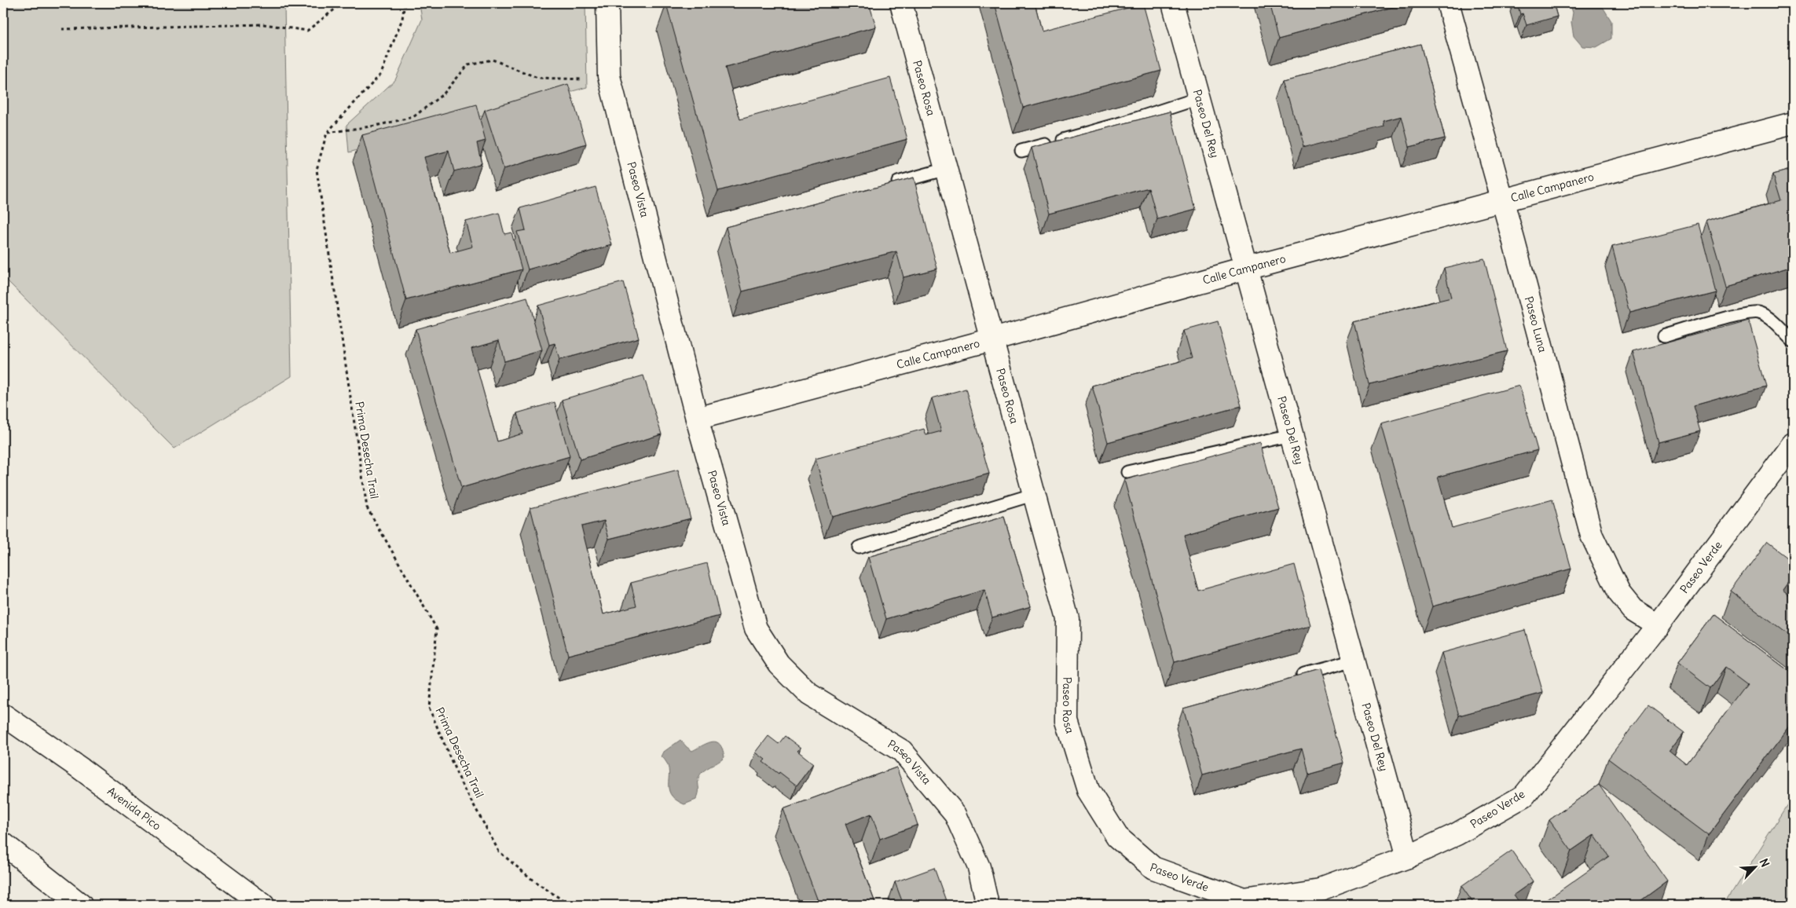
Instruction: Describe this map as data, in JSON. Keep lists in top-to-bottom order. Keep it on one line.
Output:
{"streets":{"street":["Paseo Rosa","Paseo Del Rey","Calle Campanero","Paseo Vista","Paseo Luna","Paseo Verde","Avenida Pico"],"path":["Prima Desecha Trail"]},"crossings":[["Paseo Rosa","Calle Campanero"],["Paseo Rosa","Paseo Verde"],["Paseo Del Rey","Calle Campanero"],["Paseo Del Rey","Paseo Verde"],["Calle Campanero","Paseo Vista"],["Calle Campanero","Paseo Luna"],["Paseo Luna","Paseo Verde"]],"north":"top right"}
